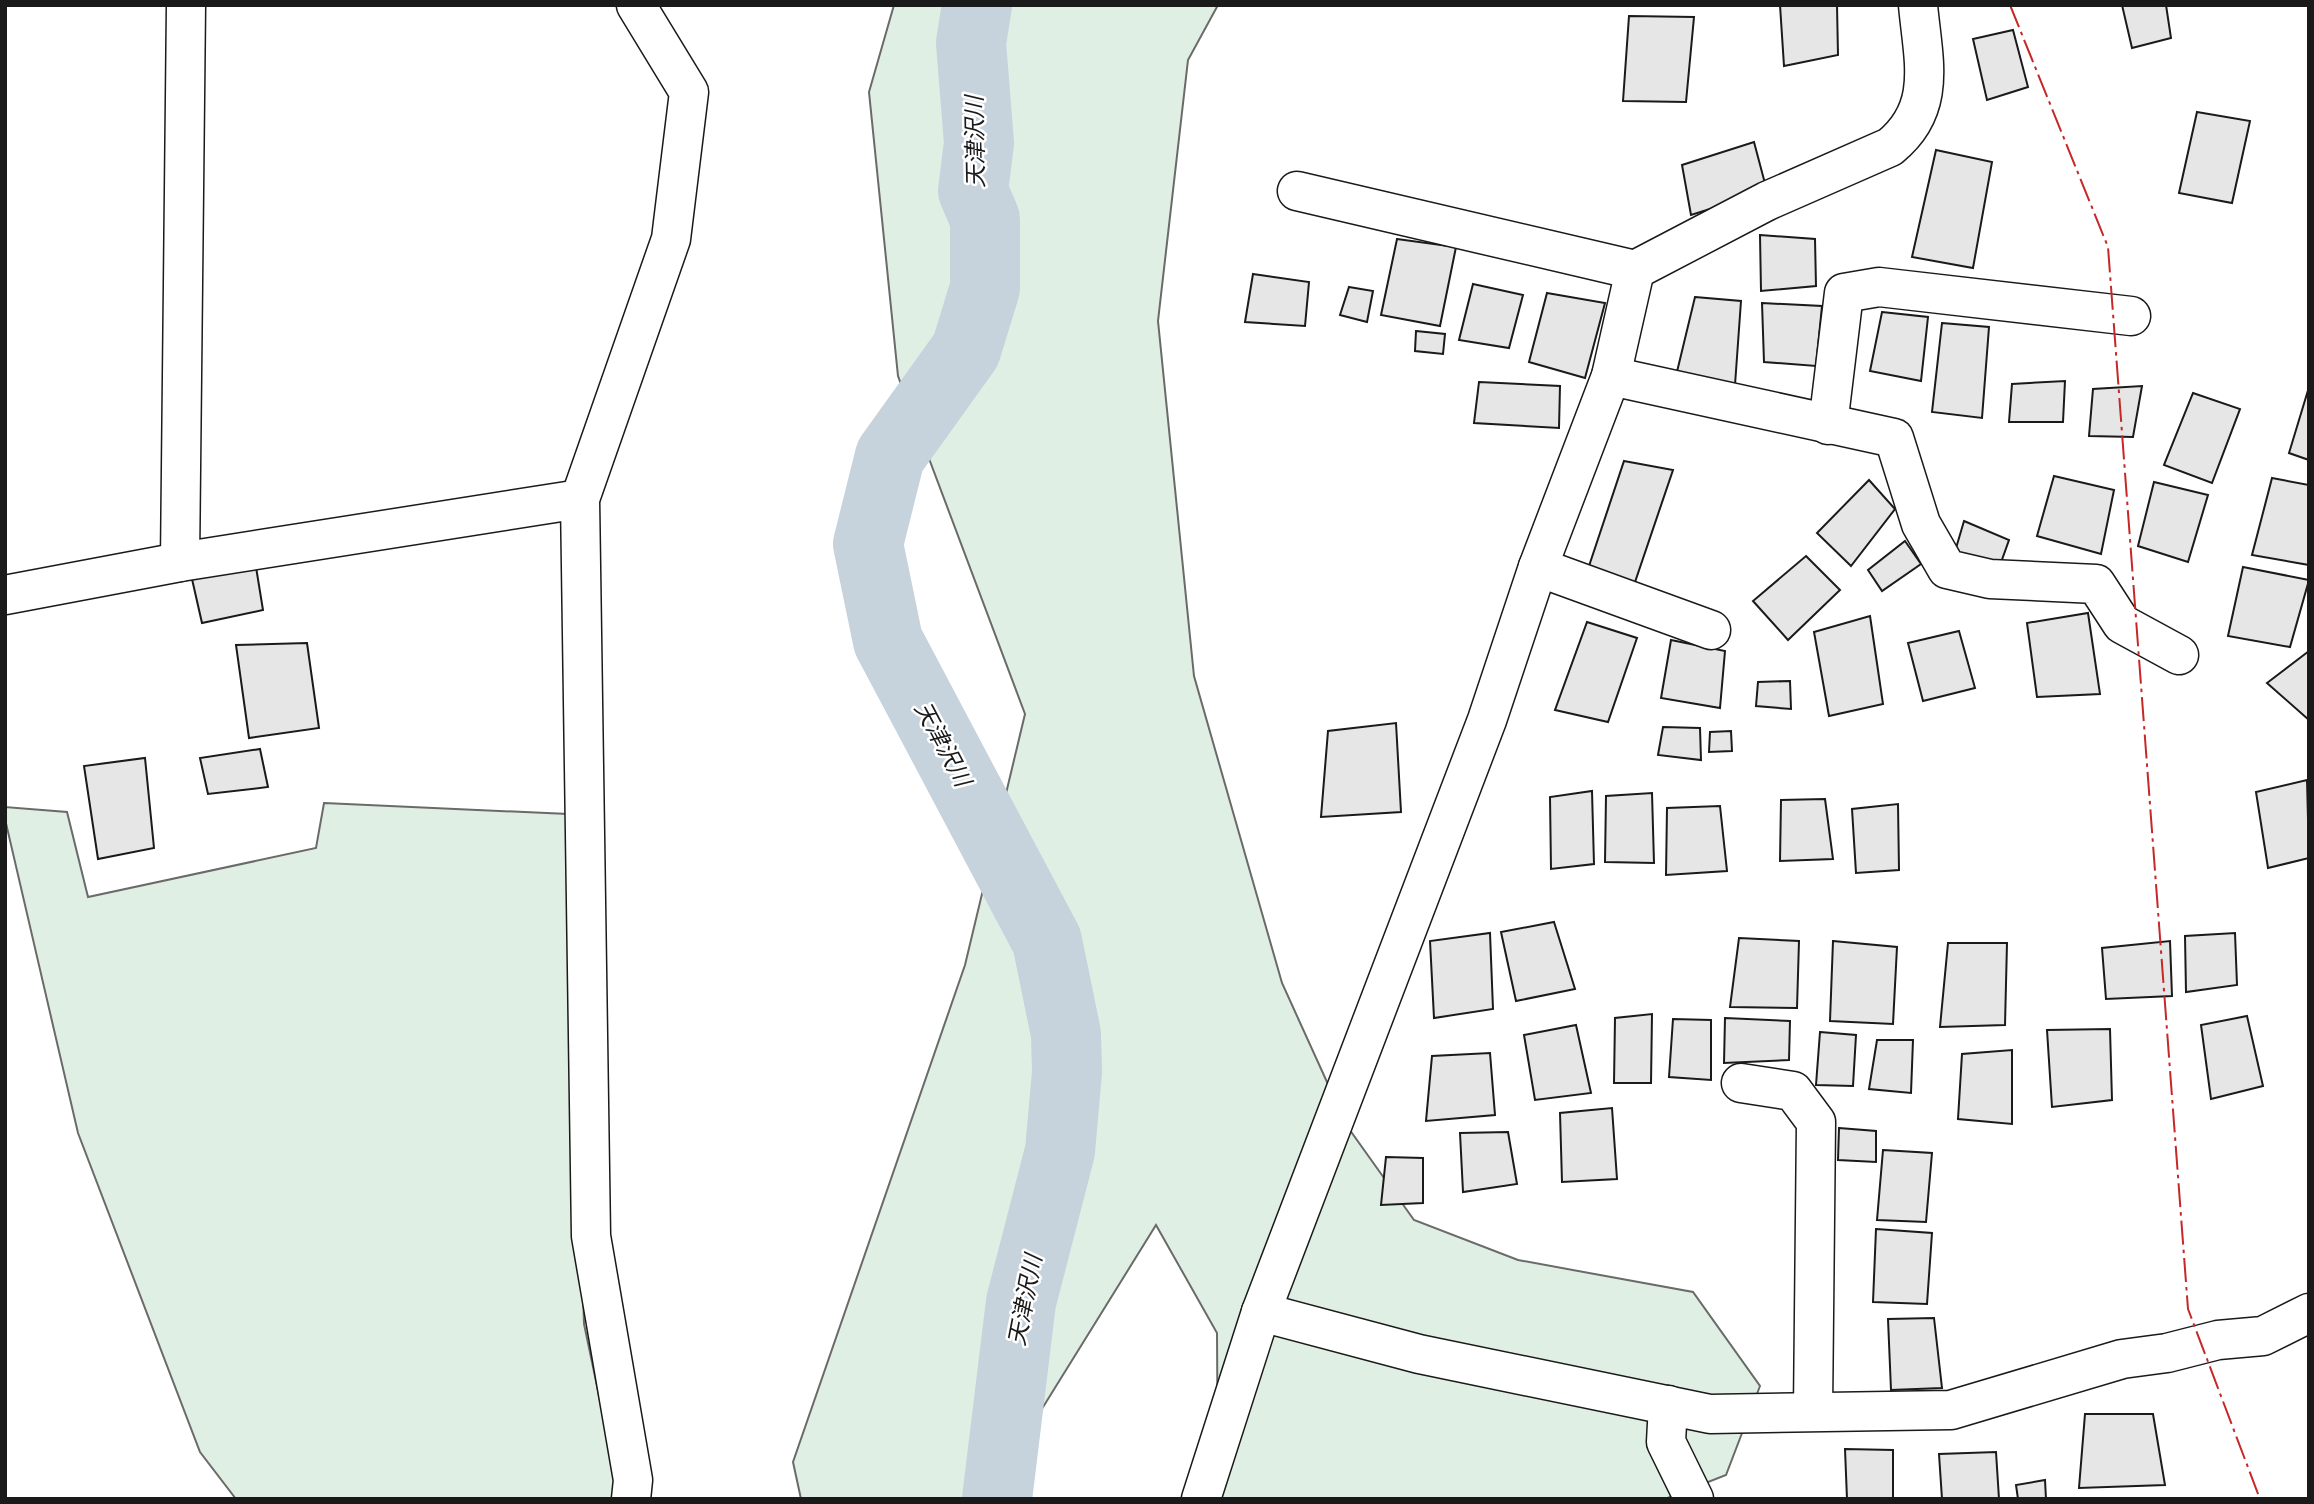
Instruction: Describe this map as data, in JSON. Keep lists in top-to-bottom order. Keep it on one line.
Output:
{"water":["天津沢川"]}
